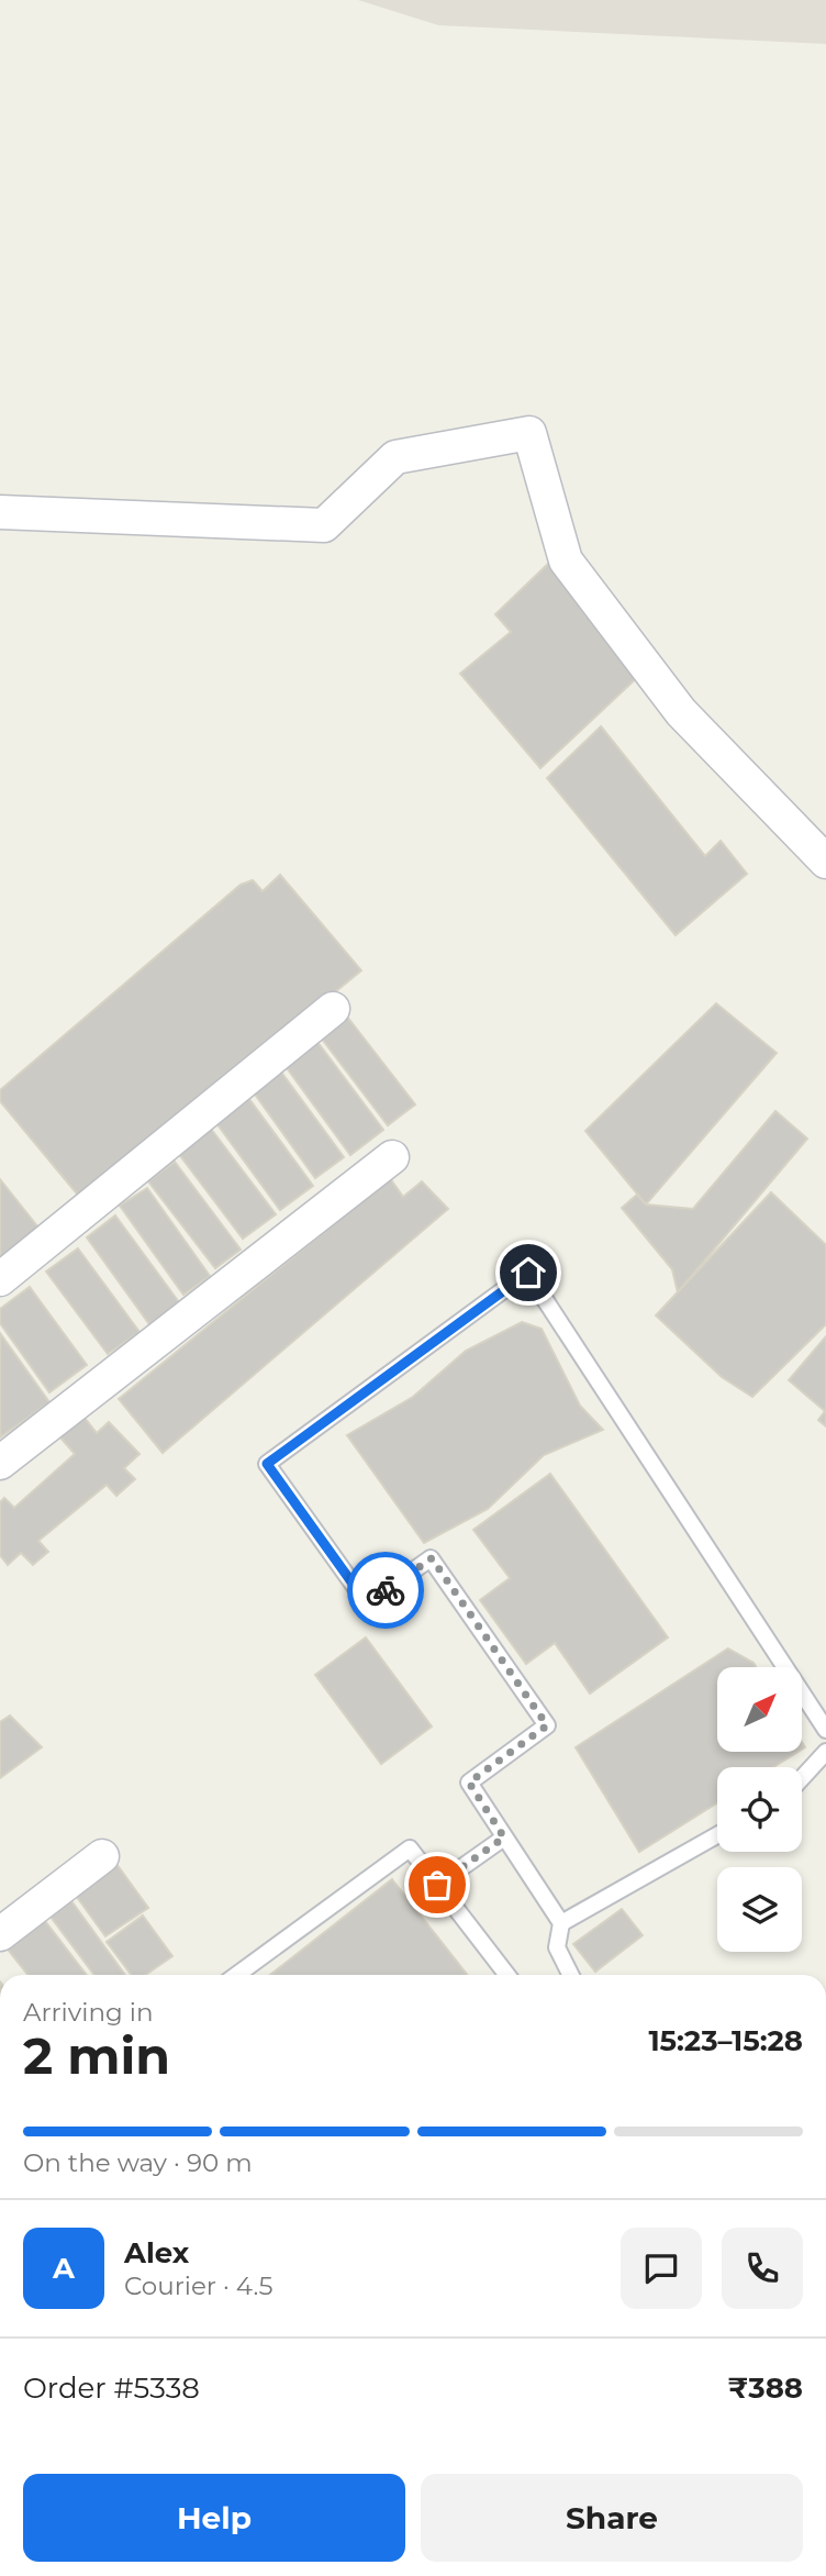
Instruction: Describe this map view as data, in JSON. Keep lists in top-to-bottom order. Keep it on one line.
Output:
{"north":"top right","page":{"heading":["2 min","Arriving in","15:23–15:28"],"panel":["Alex","Courier · 4.5","Order #5338","₹388"],"bar":"On the way · 90 m","round":"A","buttons":["Help","Share"]}}
